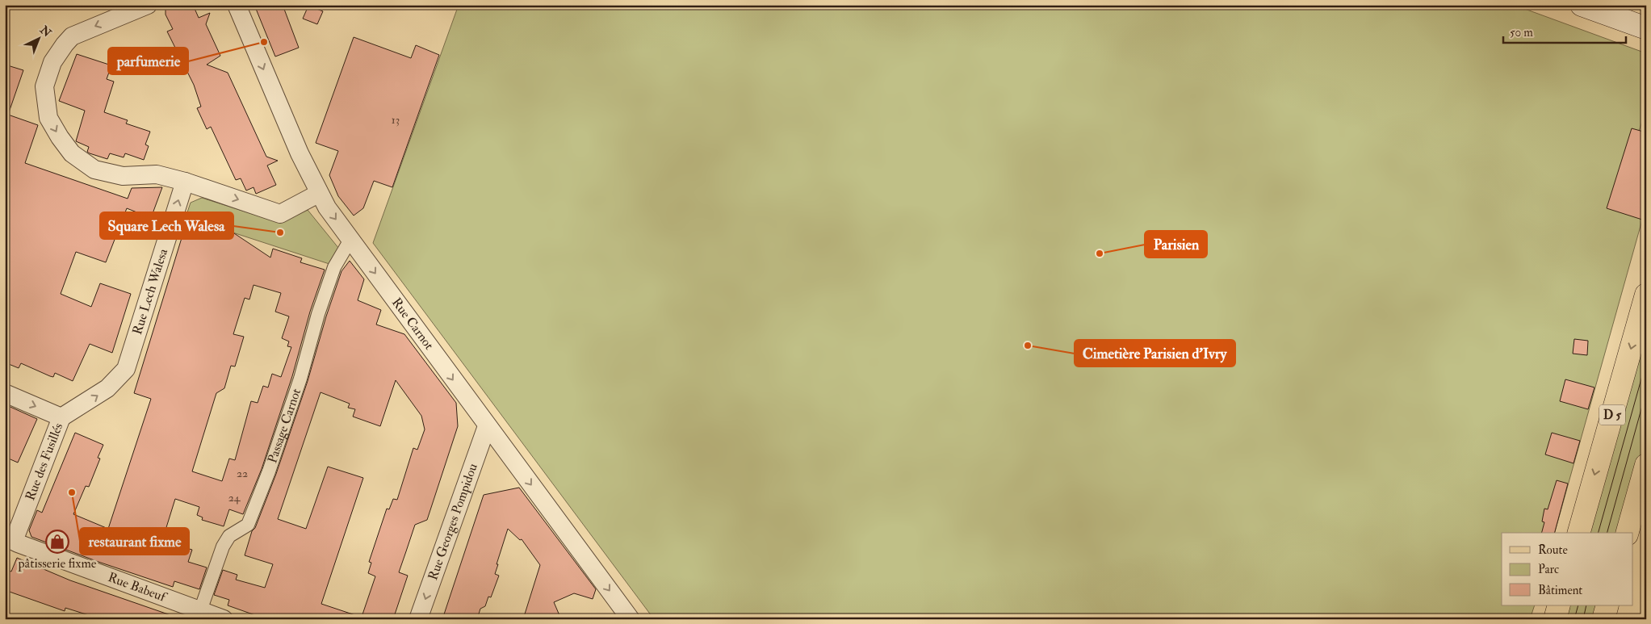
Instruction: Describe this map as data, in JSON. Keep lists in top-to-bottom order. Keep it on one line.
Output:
{"streets":{"main road":["D 5"],"street":["Rue Lech Walesa","Rue Carnot","Passage Carnot","Rue des Fusillés","Rue Georges Pompidou","Rue Babeuf"]},"crossings":[["Rue Lech Walesa","Rue des Fusillés"],["Rue Carnot","Passage Carnot"],["Rue Carnot","Rue Georges Pompidou"],["Rue des Fusillés","Rue Babeuf"]],"one_way":["Rue Lech Walesa","Rue Carnot","Rue Georges Pompidou"],"places":{"other":["parfumerie","Square Lech Walesa","Parisien","Cimetière Parisien d'Ivry","restaurant fixme"],"shop":["pâtisserie fixme"]},"house_numbers":["13","22","24"],"legend":["Route","Parc","Bâtiment"],"scale_bar":"50 m","north":"top right"}
